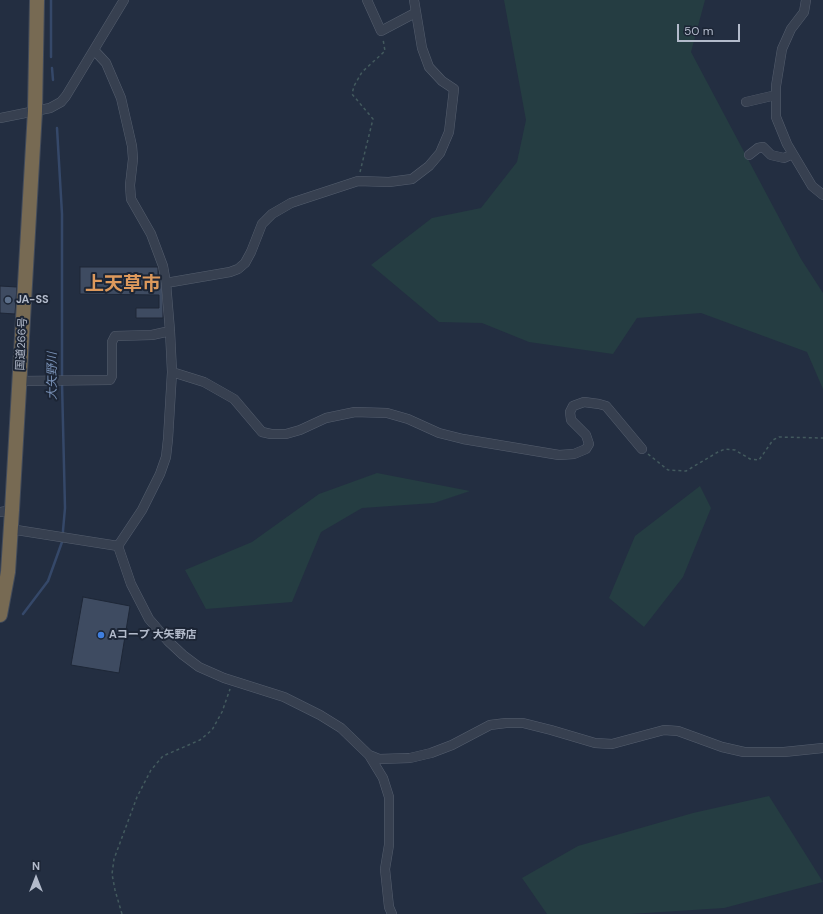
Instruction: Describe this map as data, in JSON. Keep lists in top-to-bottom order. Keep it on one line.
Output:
{"streets":{"highway":["国道266号"]},"districts":["上天草市"],"water":["大矢野川"],"places":["JA-SS","Aコープ 大矢野店"],"scale_bar":"50 m","north":"top"}
